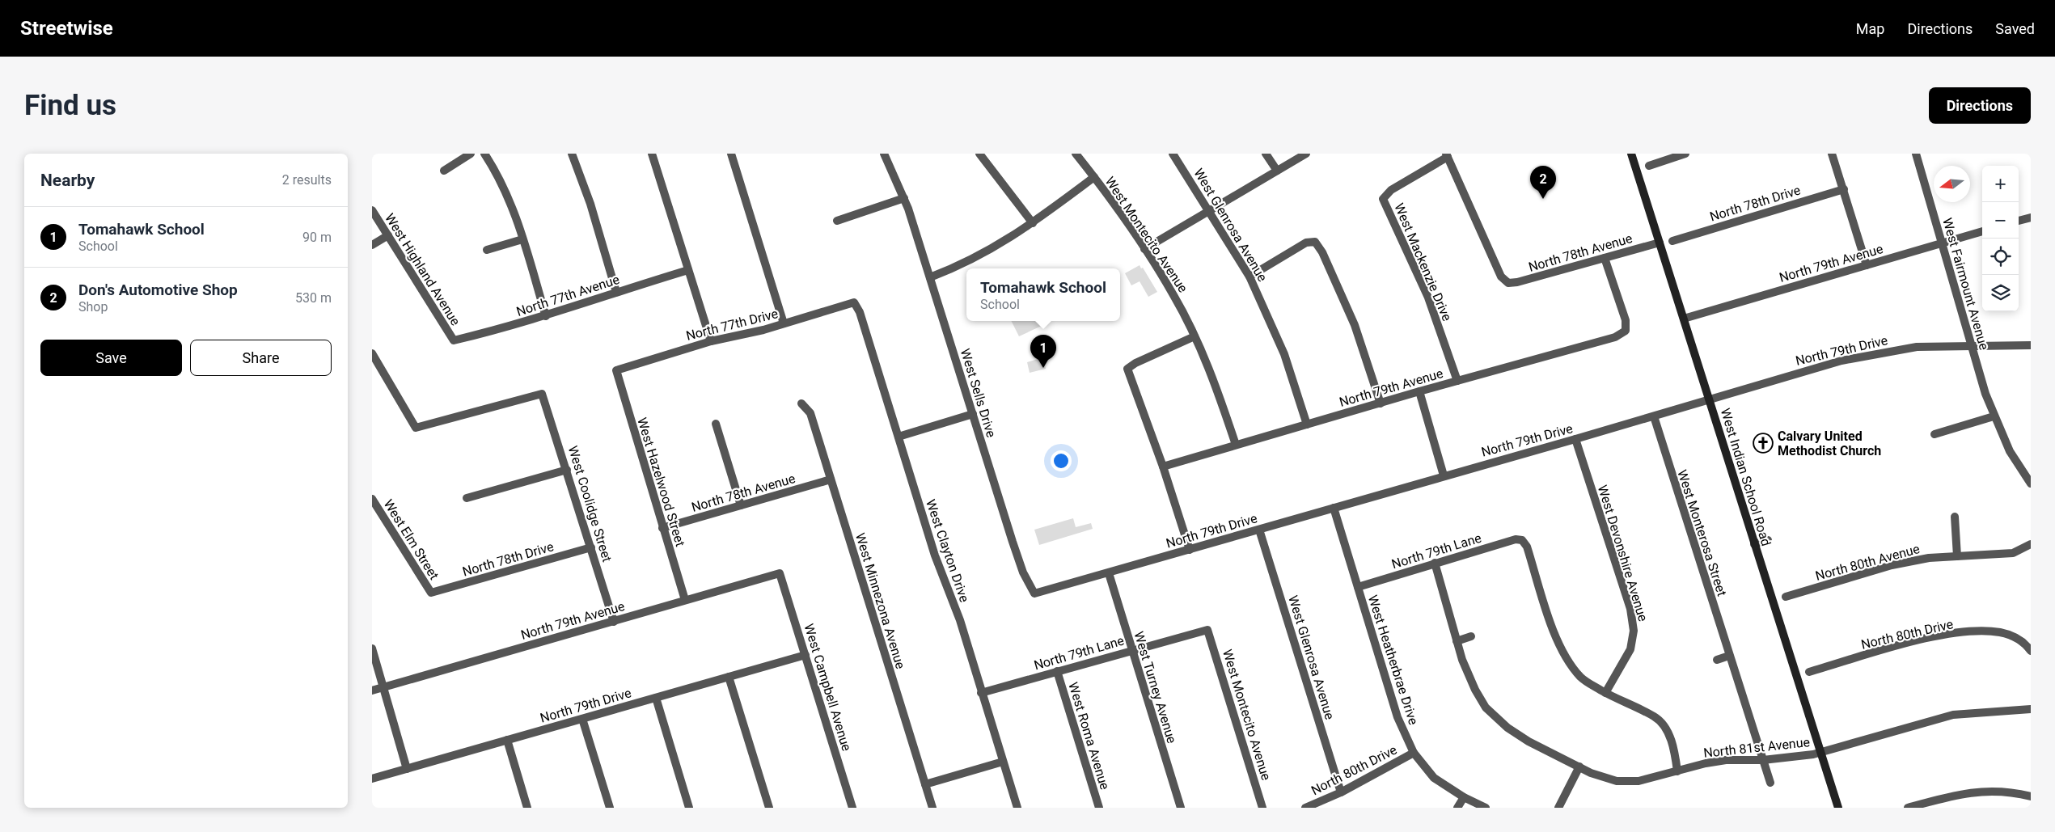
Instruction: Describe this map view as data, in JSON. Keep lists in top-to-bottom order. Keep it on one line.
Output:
{"streets":{"main road":["West Indian School Road"],"street":["North 78th Drive","West Glenrosa Avenue","West Montecito Avenue","North 78th Avenue","West Mackenzie Drive","North 79th Avenue","West Highland Avenue","West Fairmount Avenue","North 77th Avenue","North 77th Drive","North 79th Drive","West Sells Drive","West Hazelwood Street","West Coolidge Street","West Monterosa Street","West Elm Street","West Clayton Drive","North 79th Lane","West Devonshire Avenue","North 80th Avenue","West Minnezona Avenue","North 80th Drive","West Heatherbrae Drive","West Campbell Avenue","West Turney Avenue","West Roma Avenue","North 81st Avenue"]},"crossings":[["North 78th Drive","West Coolidge Street"],["North 78th Drive","West Elm Street"],["West Glenrosa Avenue","North 79th Avenue"],["West Glenrosa Avenue","North 79th Drive"],["West Glenrosa Avenue","North 80th Drive"],["West Montecito Avenue","North 79th Avenue"],["West Montecito Avenue","North 79th Lane"],["North 78th Avenue","West Mackenzie Drive"],["North 78th Avenue","North 79th Avenue"],["North 78th Avenue","West Indian School Road"],["North 78th Avenue","West Hazelwood Street"],["North 78th Avenue","West Minnezona Avenue"],["West Mackenzie Drive","North 79th Avenue"],["North 79th Avenue","West Fairmount Avenue"],["North 79th Avenue","West Indian School Road"],["North 79th Avenue","West Hazelwood Street"],["North 79th Avenue","West Coolidge Street"],["North 79th Avenue","West Campbell Avenue"],["West Highland Avenue","North 77th Avenue"],["West Fairmount Avenue","North 79th Drive"],["North 77th Drive","West Hazelwood Street"],["North 77th Drive","West Clayton Drive"],["North 79th Drive","West Sells Drive"],["North 79th Drive","West Indian School Road"],["North 79th Drive","West Monterosa Street"],["North 79th Drive","West Devonshire Avenue"],["North 79th Drive","West Heatherbrae Drive"],["North 79th Drive","West Campbell Avenue"],["North 79th Drive","West Turney Avenue"],["West Indian School Road","North 81st Avenue"],["West Monterosa Street","North 81st Avenue"],["West Clayton Drive","North 79th Lane"],["North 79th Lane","West Devonshire Avenue"],["North 79th Lane","West Heatherbrae Drive"],["North 79th Lane","West Turney Avenue"],["North 79th Lane","West Roma Avenue"],["North 79th Lane","North 81st Avenue"],["North 80th Drive","West Heatherbrae Drive"]],"places":{"church":["Calvary United Methodist Church"]},"north":"left","page":{"header":"Streetwise","nav":["Map","Directions","Saved"],"buttons":["Directions",["Save","Share"]],"title":"Find us","heading":["Nearby","2 results"],"map_buttons":["+","−"],"pins":["2","1"],"list":[{"mark":"1","name":"Tomahawk School","note":"School","value":"90 m"},{"mark":"2","name":"Don's Automotive Shop","note":"Shop","value":"530 m"}],"popup":["Tomahawk School","School"]}}
